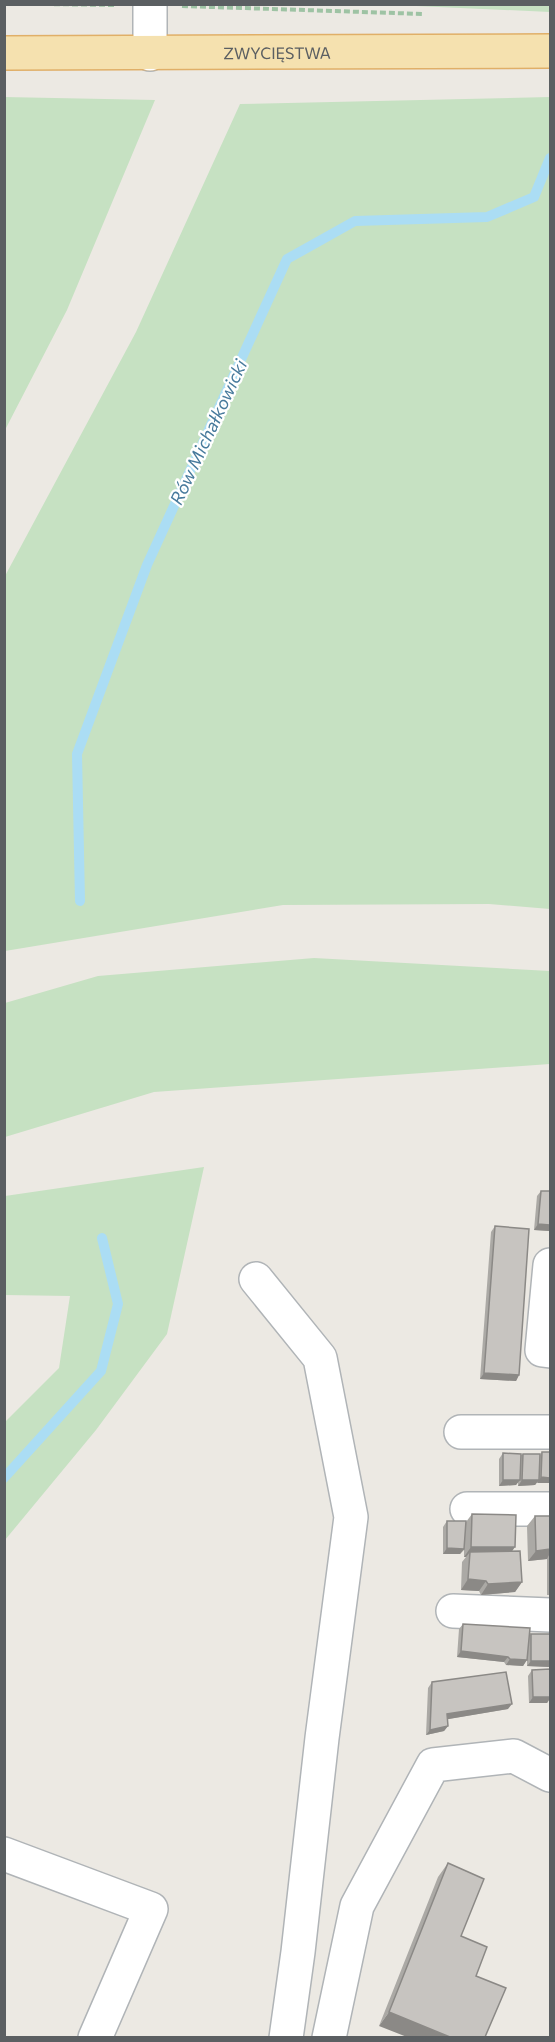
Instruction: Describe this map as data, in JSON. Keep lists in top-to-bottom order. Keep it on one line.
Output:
{"streets":{"main road":["ZWYCIĘSTWA"]},"water":["Rów Michałkowicki"]}
